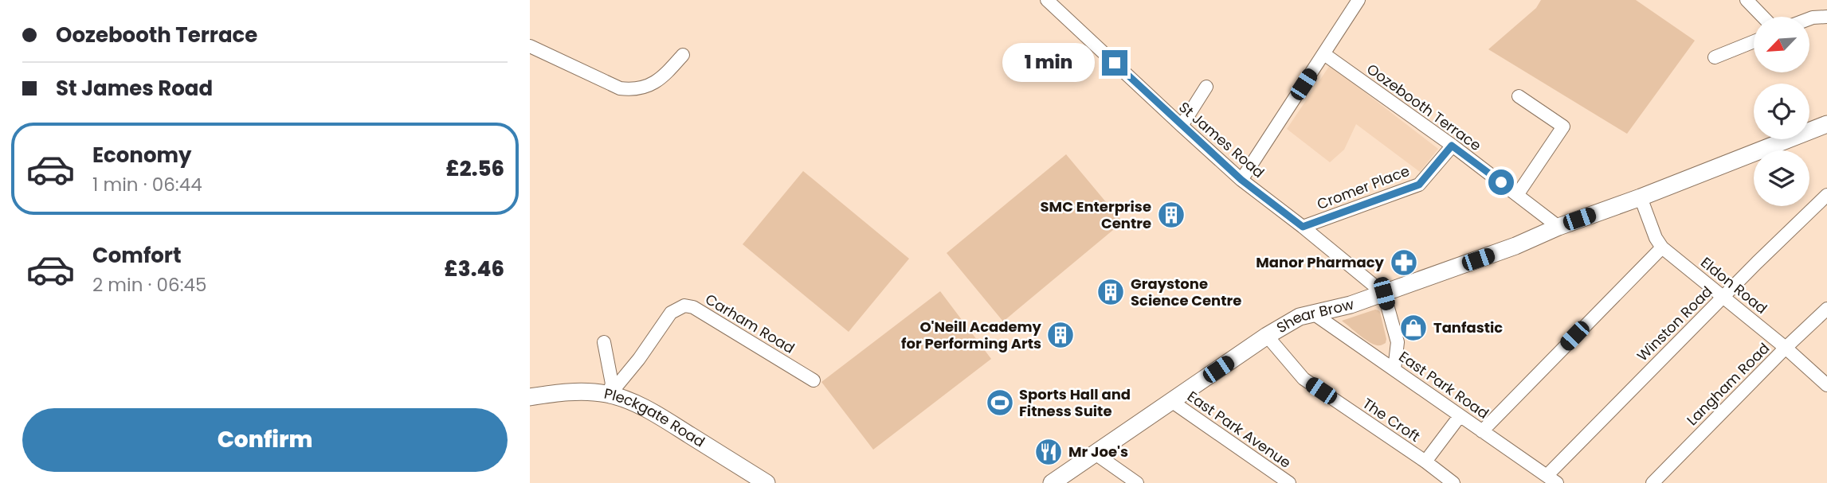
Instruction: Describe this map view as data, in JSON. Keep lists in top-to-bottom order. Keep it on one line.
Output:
{"streets":{"main road":["Shear Brow","Pleckgate Road"],"street":["Oozebooth Terrace","St James Road","Cromer Place","Eldon Road","Carham Road","Winston Road","Langham Road","East Park Road","The Croft","East Park Avenue"]},"crossings":[["Oozebooth Terrace","Cromer Place"],["Oozebooth Terrace","Shear Brow"],["St James Road","Cromer Place"],["St James Road","Shear Brow"],["Eldon Road","Shear Brow"],["Eldon Road","Winston Road"],["Eldon Road","Langham Road"],["Shear Brow","East Park Road"],["Shear Brow","The Croft"],["Shear Brow","East Park Avenue"],["Carham Road","Pleckgate Road"],["Winston Road","East Park Road"]],"places":{"building":["SMC Enterprise Centre","Graystone Science Centre","O'Neill Academy for Performing Arts"],"pharmacy":["Manor Pharmacy"],"shop":["Tanfastic"],"sports":["Sports Hall and Fitness Suite"],"restaurant":["Mr Joe's"]},"north":"bottom left","page":{"banner":["Oozebooth Terrace","St James Road"],"bubble":"1 min","list":[{"name":"Economy","note":"1 min · 06:44","value":"£2.56"},{"name":"Comfort","note":"2 min · 06:45","value":"£3.46"}],"buttons":"Confirm"}}
